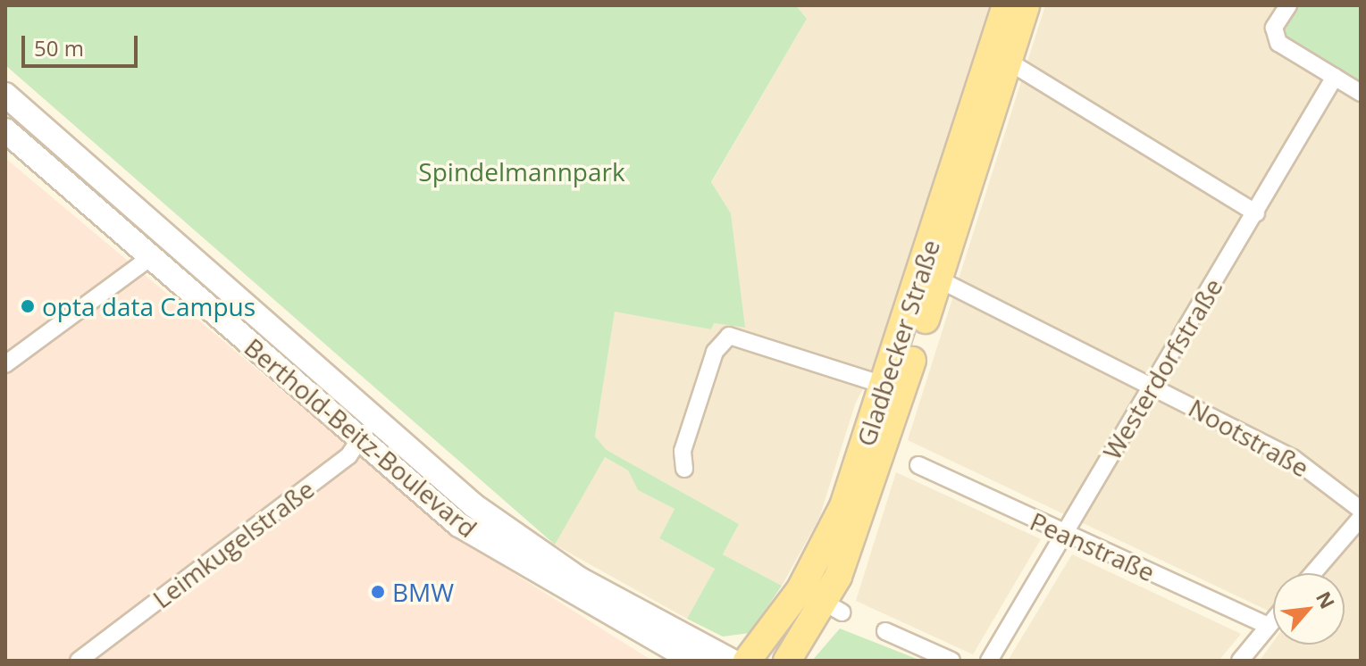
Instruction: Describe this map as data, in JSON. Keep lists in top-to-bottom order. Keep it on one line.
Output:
{"streets":{"main road":["Gladbecker Straße","Berthold-Beitz-Boulevard"],"street":["Westerdorfstraße","Nootstraße","Leimkugelstraße","Peanstraße"]},"crossings":[["Gladbecker Straße","Berthold-Beitz-Boulevard"],["Gladbecker Straße","Nootstraße"],["Westerdorfstraße","Nootstraße"],["Westerdorfstraße","Peanstraße"],["Berthold-Beitz-Boulevard","Leimkugelstraße"]],"parks":["Spindelmannpark"],"places":["opta data Campus","BMW"],"scale_bar":"50 m","north":"top right"}
